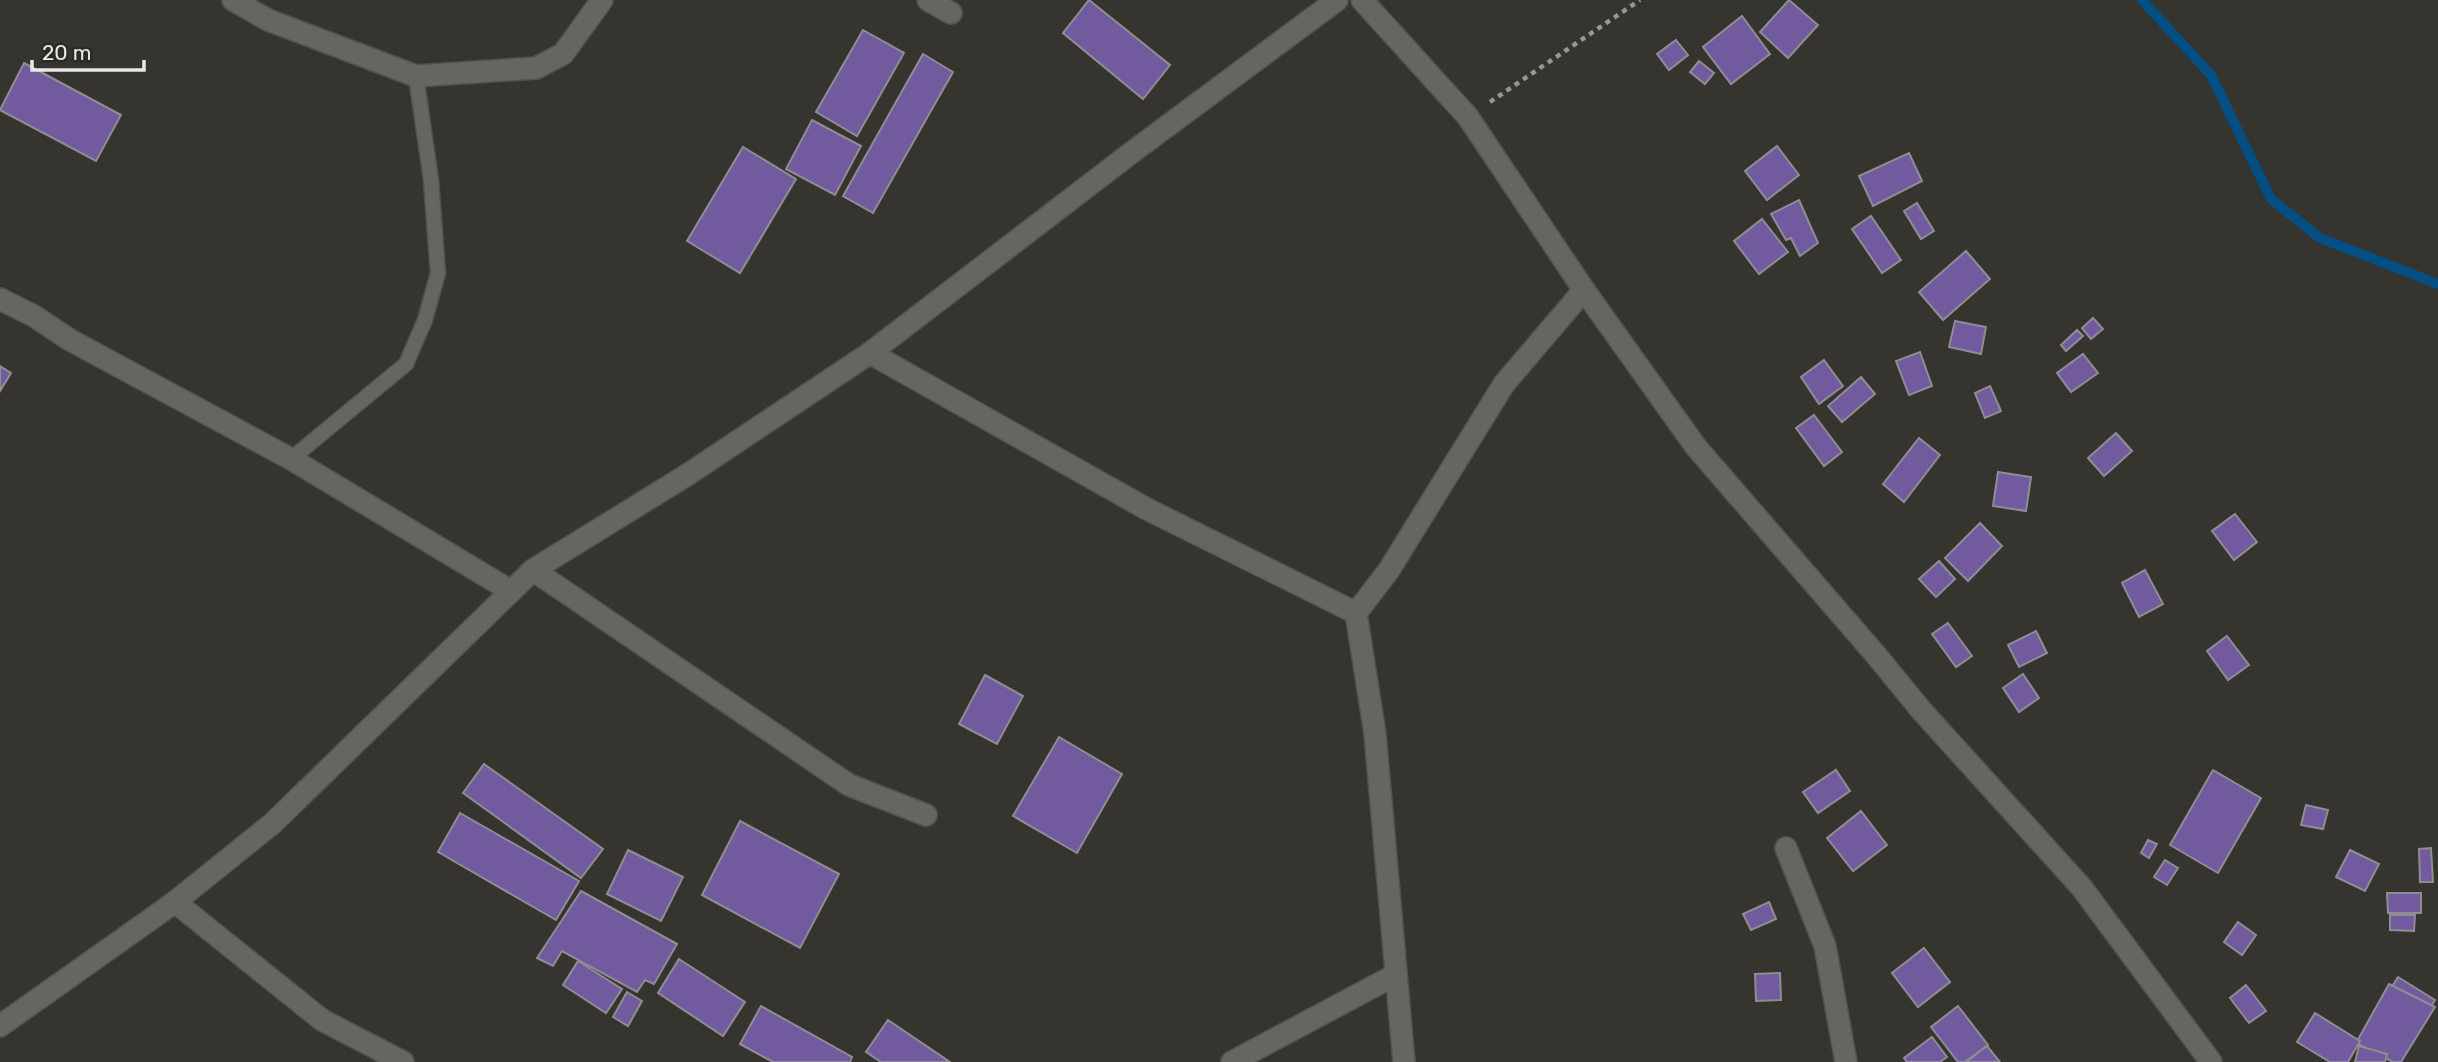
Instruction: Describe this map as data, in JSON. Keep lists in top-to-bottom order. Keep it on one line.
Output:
{"scale_bar":"20 m"}
